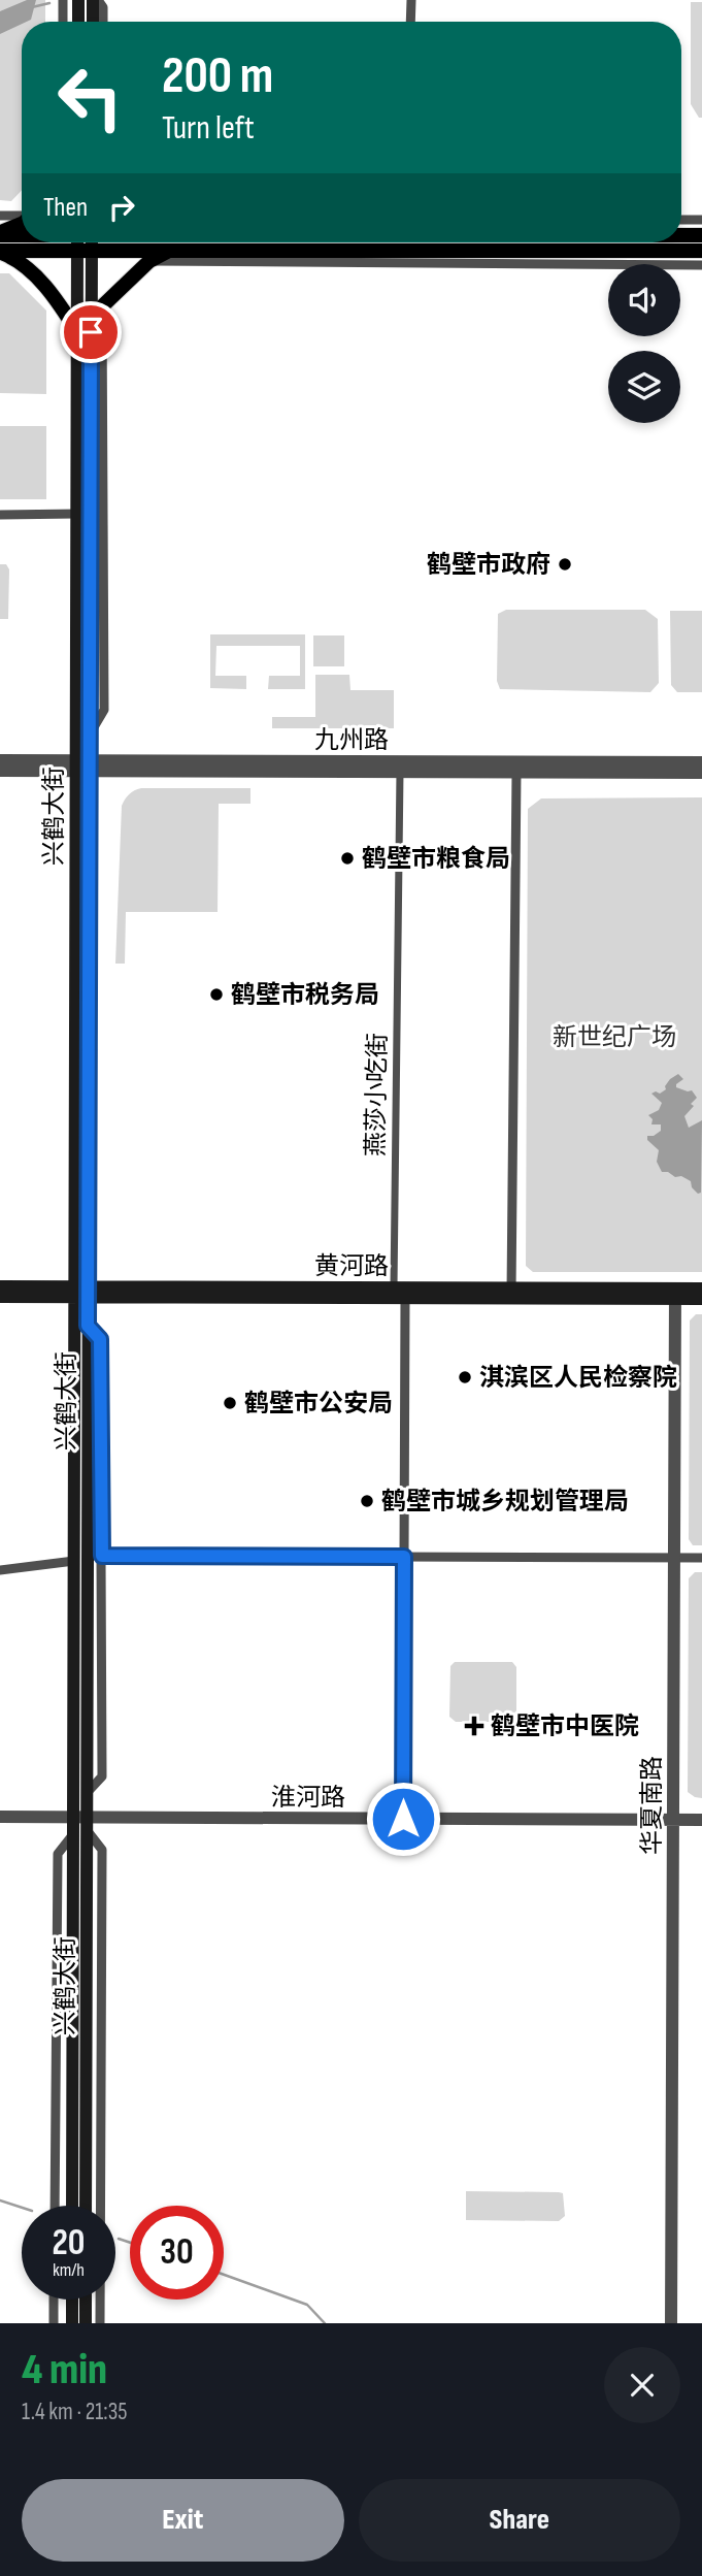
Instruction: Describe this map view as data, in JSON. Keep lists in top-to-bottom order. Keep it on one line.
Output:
{"streets":{"main road":["兴鹤大街","黄河路"],"street":["九州路","燕莎小吃街","淮河路","华夏南路"]},"crossings":[["九州路","兴鹤大街"],["九州路","燕莎小吃街"],["兴鹤大街","黄河路"],["兴鹤大街","淮河路"],["燕莎小吃街","黄河路"],["黄河路","华夏南路"],["淮河路","华夏南路"]],"parks":["新世纪广场"],"places":{"other":["鹤壁市政府","鹤壁市粮食局","鹤壁市税务局","淇滨区人民检察院","鹤壁市公安局","鹤壁市城乡规划管理局"],"health":["鹤壁市中医院"]},"page":{"turn":["200 m","Turn left"],"then":"Then","speed":"20 km/h","limit":"30","heading":["4 min","1.4 km · 21:35"],"buttons":["Exit","Share"]}}
